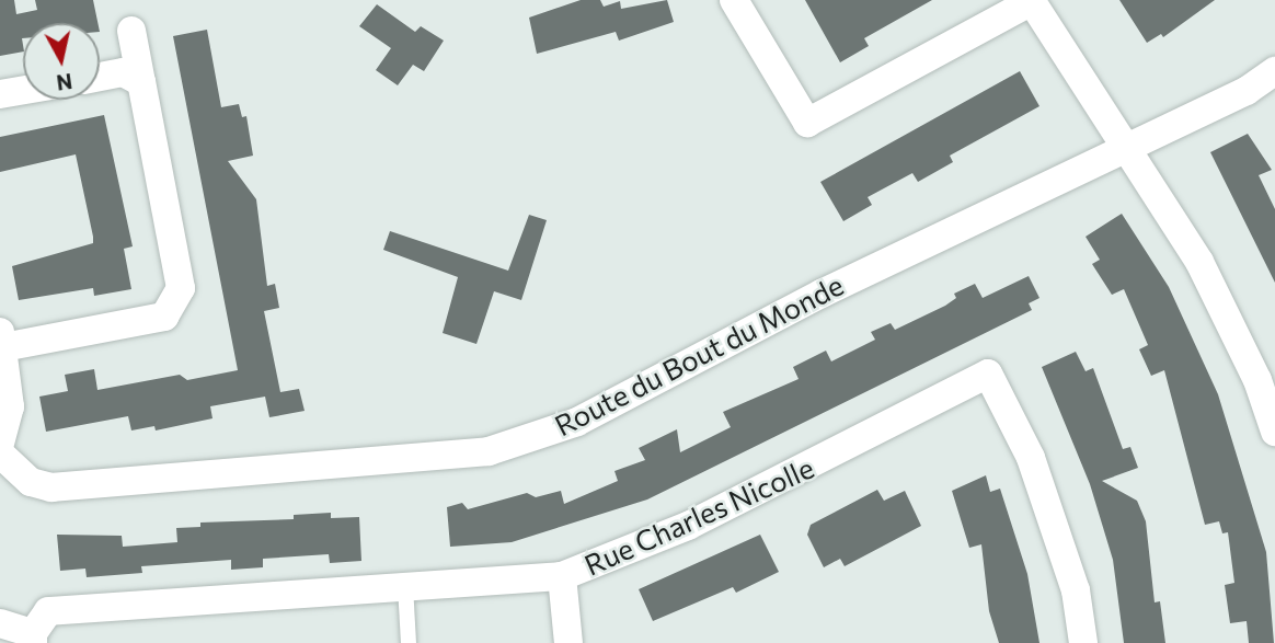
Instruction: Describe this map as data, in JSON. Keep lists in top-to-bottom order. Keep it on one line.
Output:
{"streets":{"street":["Route du Bout du Monde","Rue Charles Nicolle"]},"north":"bottom"}
